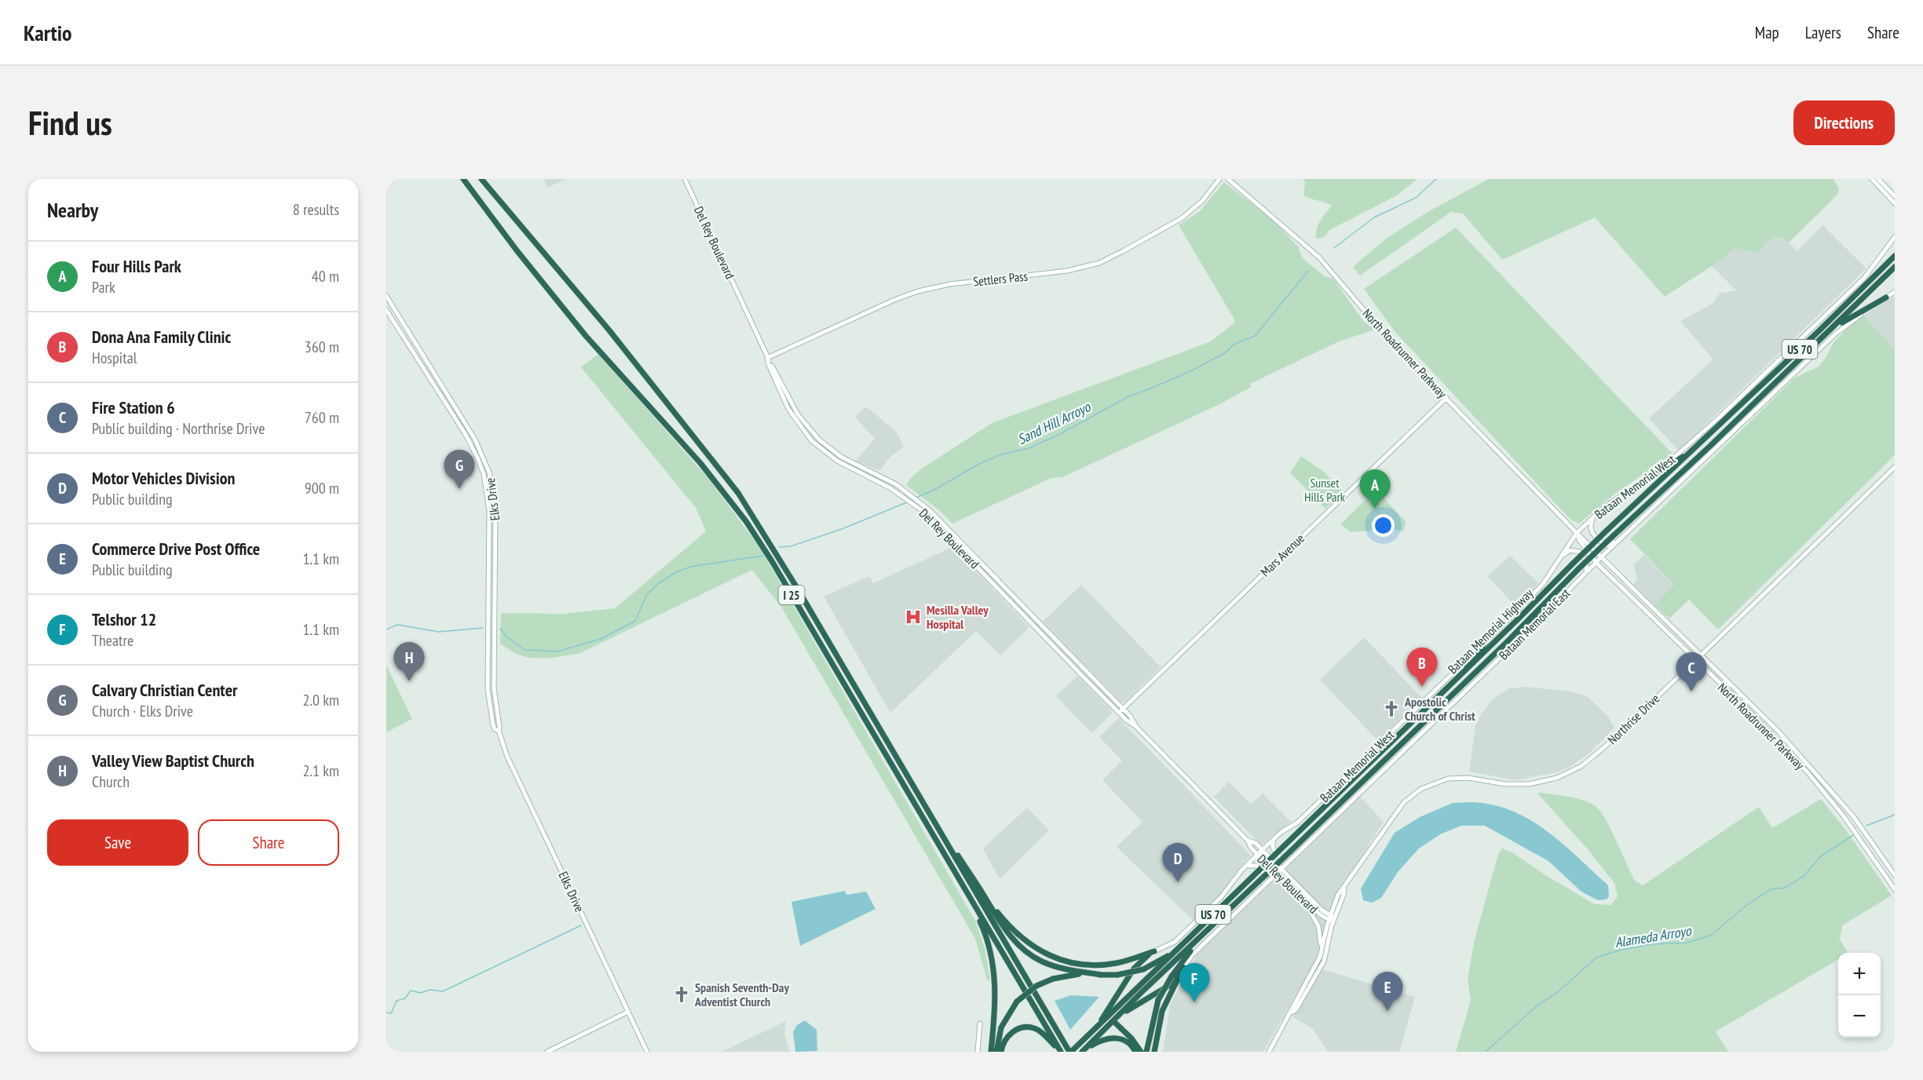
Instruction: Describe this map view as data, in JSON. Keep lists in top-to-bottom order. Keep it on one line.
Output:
{"streets":{"highway":["US 70","I 25","Bataan Memorial Highway"],"main road":["Del Rey Boulevard","Settlers Pass","North Roadrunner Parkway","Bataan Memorial West","Elks Drive","Mars Avenue","Bataan Memorial East","Northrise Drive"]},"crossings":[["Del Rey Boulevard","Settlers Pass"],["Del Rey Boulevard","Bataan Memorial West"],["Del Rey Boulevard","Mars Avenue"],["Del Rey Boulevard","Bataan Memorial East"],["Del Rey Boulevard","Northrise Drive"],["US 70","I 25"],["US 70","Bataan Memorial Highway"],["North Roadrunner Parkway","Bataan Memorial West"],["North Roadrunner Parkway","Mars Avenue"],["North Roadrunner Parkway","Bataan Memorial East"],["North Roadrunner Parkway","Northrise Drive"]],"water":["Sand Hill Arroyo","Alameda Arroyo"],"parks":["Sunset Hills Park"],"places":{"hospital":["Mesilla Valley Hospital"],"church":["Apostolic Church of Christ","Spanish Seventh-Day Adventist Church"]},"page":{"header":"Kartio","nav":["Map","Layers","Share"],"buttons":["Directions",["Save","Share"]],"title":"Find us","heading":["Nearby","8 results"],"list":[{"mark":"A","name":"Four Hills Park","note":"Park","value":"40 m"},{"mark":"B","name":"Dona Ana Family Clinic","note":"Hospital","value":"360 m"},{"mark":"C","name":"Fire Station 6","note":"Public building · Northrise Drive","value":"760 m"},{"mark":"D","name":"Motor Vehicles Division","note":"Public building","value":"900 m"},{"mark":"E","name":"Commerce Drive Post Office","note":"Public building","value":"1.1 km"},{"mark":"F","name":"Telshor 12","note":"Theatre","value":"1.1 km"},{"mark":"G","name":"Calvary Christian Center","note":"Church · Elks Drive","value":"2.0 km"},{"mark":"H","name":"Valley View Baptist Church","note":"Church","value":"2.1 km"}],"pins":["G","A","H","B","C","D","F","E"],"map_buttons":["+","−"]}}
